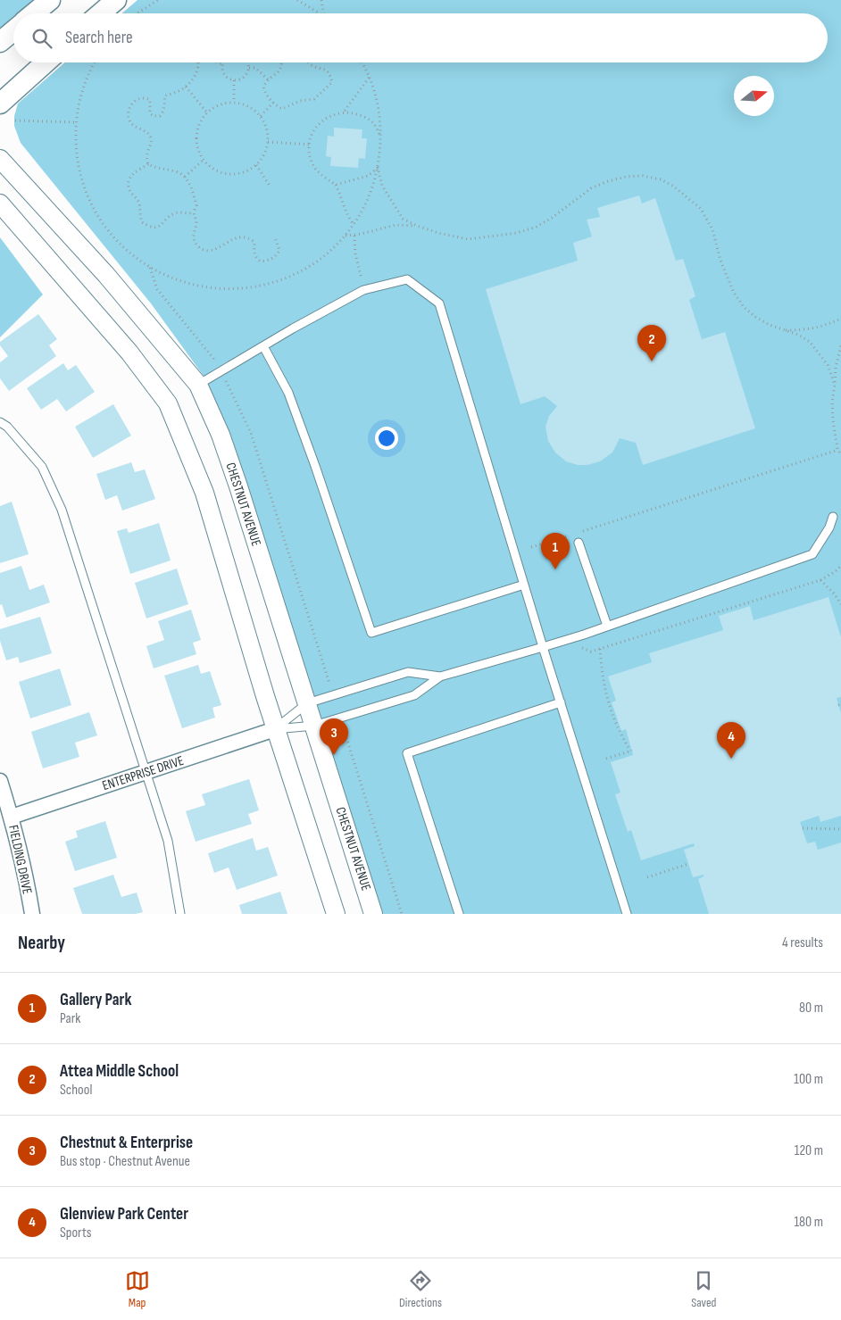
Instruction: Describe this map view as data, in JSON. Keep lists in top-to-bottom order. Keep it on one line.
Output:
{"streets":{"street":["CHESTNUT AVENUE","ENTERPRISE DRIVE","FIELDING DRIVE"]},"crossings":[["ENTERPRISE DRIVE","FIELDING DRIVE"]],"north":"right","page":{"search":"Search here","pins":["2","1","3","4"],"heading":["Nearby","4 results"],"list":[{"mark":"1","name":"Gallery Park","note":"Park","value":"80 m"},{"mark":"2","name":"Attea Middle School","note":"School","value":"100 m"},{"mark":"3","name":"Chestnut & Enterprise","note":"Bus stop · Chestnut Avenue","value":"120 m"},{"mark":"4","name":"Glenview Park Center","note":"Sports","value":"180 m"}],"nav":["Map","Directions","Saved"]}}
